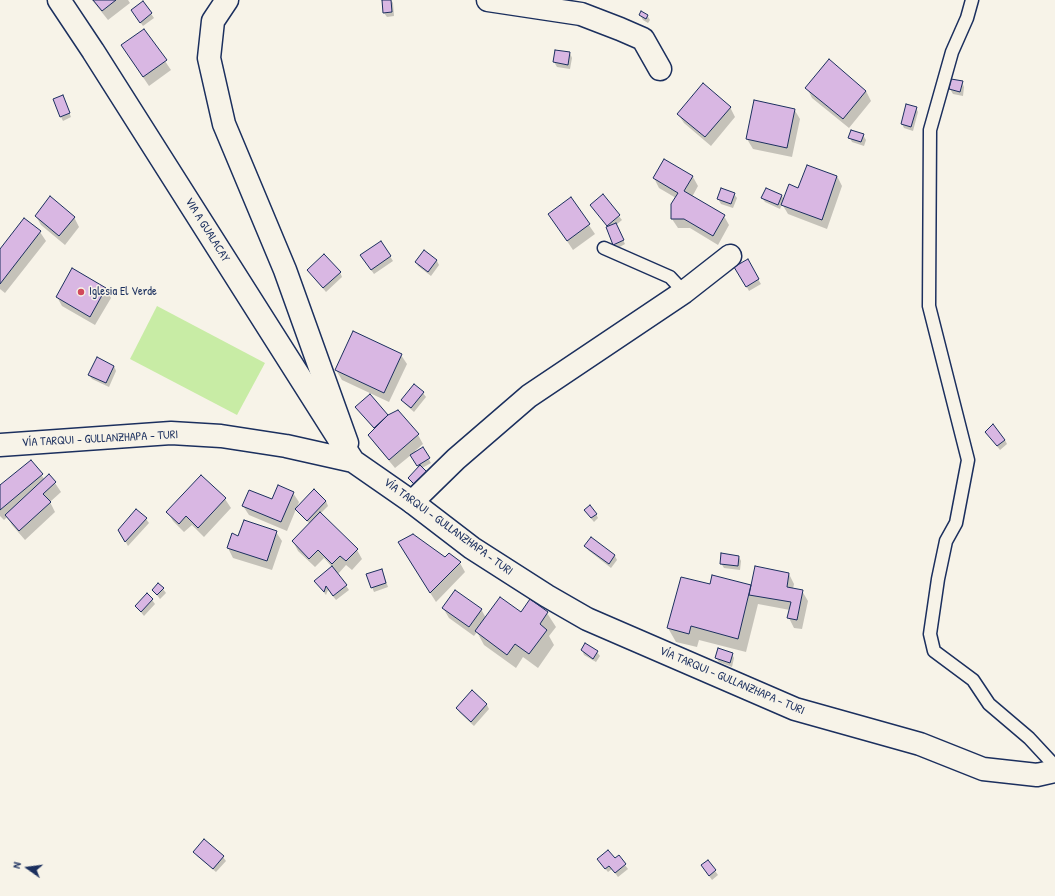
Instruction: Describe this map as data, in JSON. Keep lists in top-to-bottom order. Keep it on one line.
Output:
{"streets":{"street":["VIA A GUALACAY","VÍA TARQUI - GULLANZHAPA - TURI"]},"crossings":[["VIA A GUALACAY","VÍA TARQUI - GULLANZHAPA - TURI"]],"places":["Iglesia El Verde"],"north":"left"}
